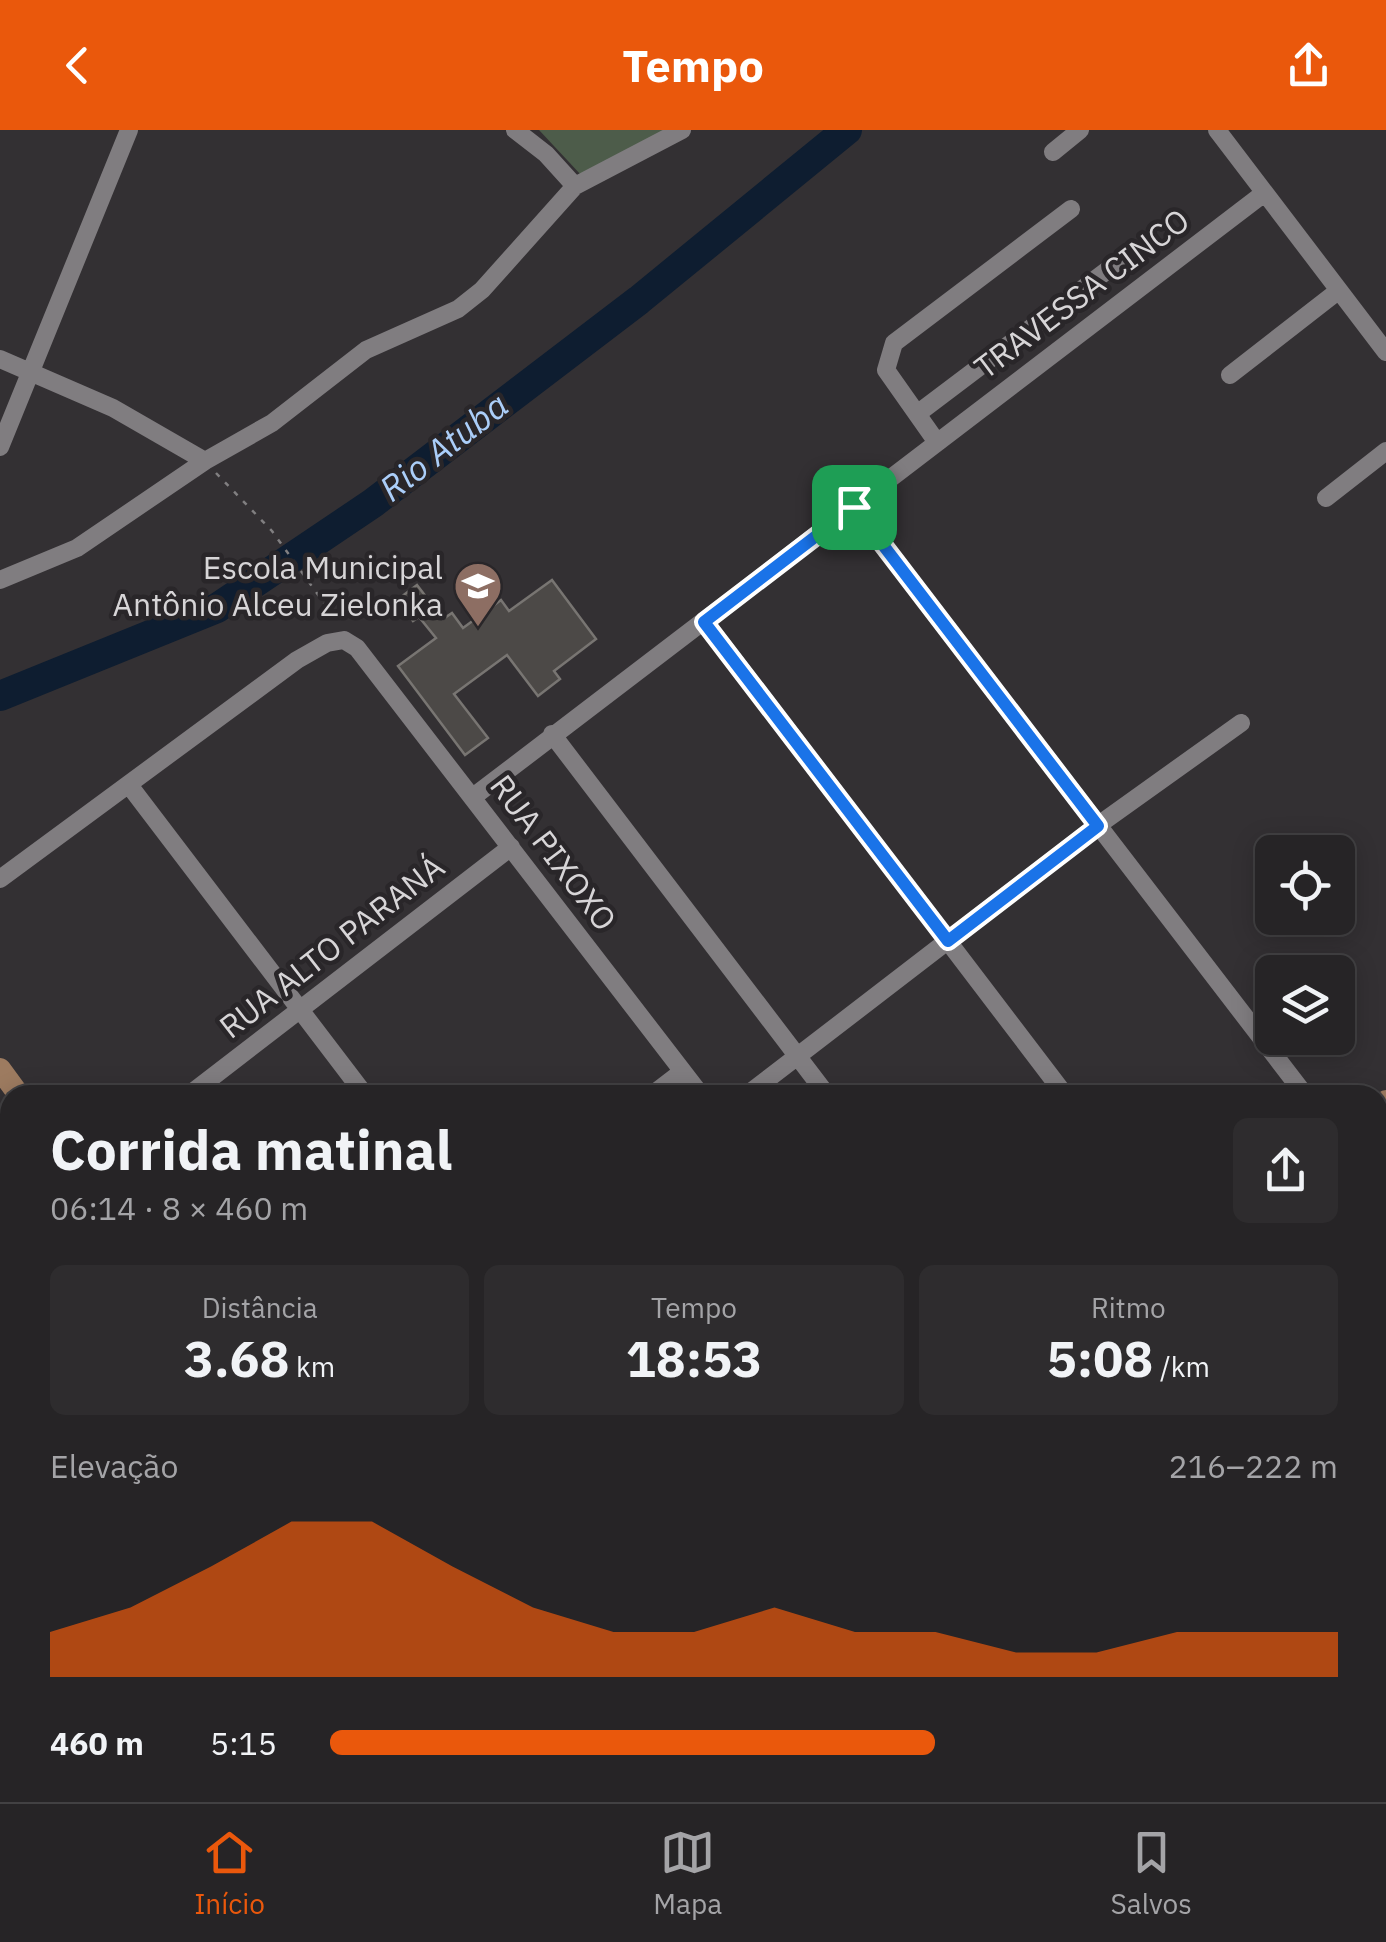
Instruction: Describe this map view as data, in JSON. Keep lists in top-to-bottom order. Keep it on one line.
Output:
{"streets":{"street":["TRAVESSA CINCO","RUA PIXOXO","RUA ALTO PARANÁ"]},"crossings":[["TRAVESSA CINCO","RUA PIXOXO"],["RUA PIXOXO","RUA ALTO PARANÁ"]],"water":["Rio Atuba"],"places":{"school or university":["Escola Municipal Antônio Alceu Zielonka"]},"page":{"header":"Tempo","heading":["Corrida matinal","06:14 · 8 × 460 m"],"stats":[["Distância","3.68 km"],["Tempo","18:53"],["Ritmo","5:08 /km"]],"chart":["Elevação","216–222 m"],"list":[{"name":"460 m","note":"5:15"}],"tabs":["Início","Mapa","Salvos"]}}
